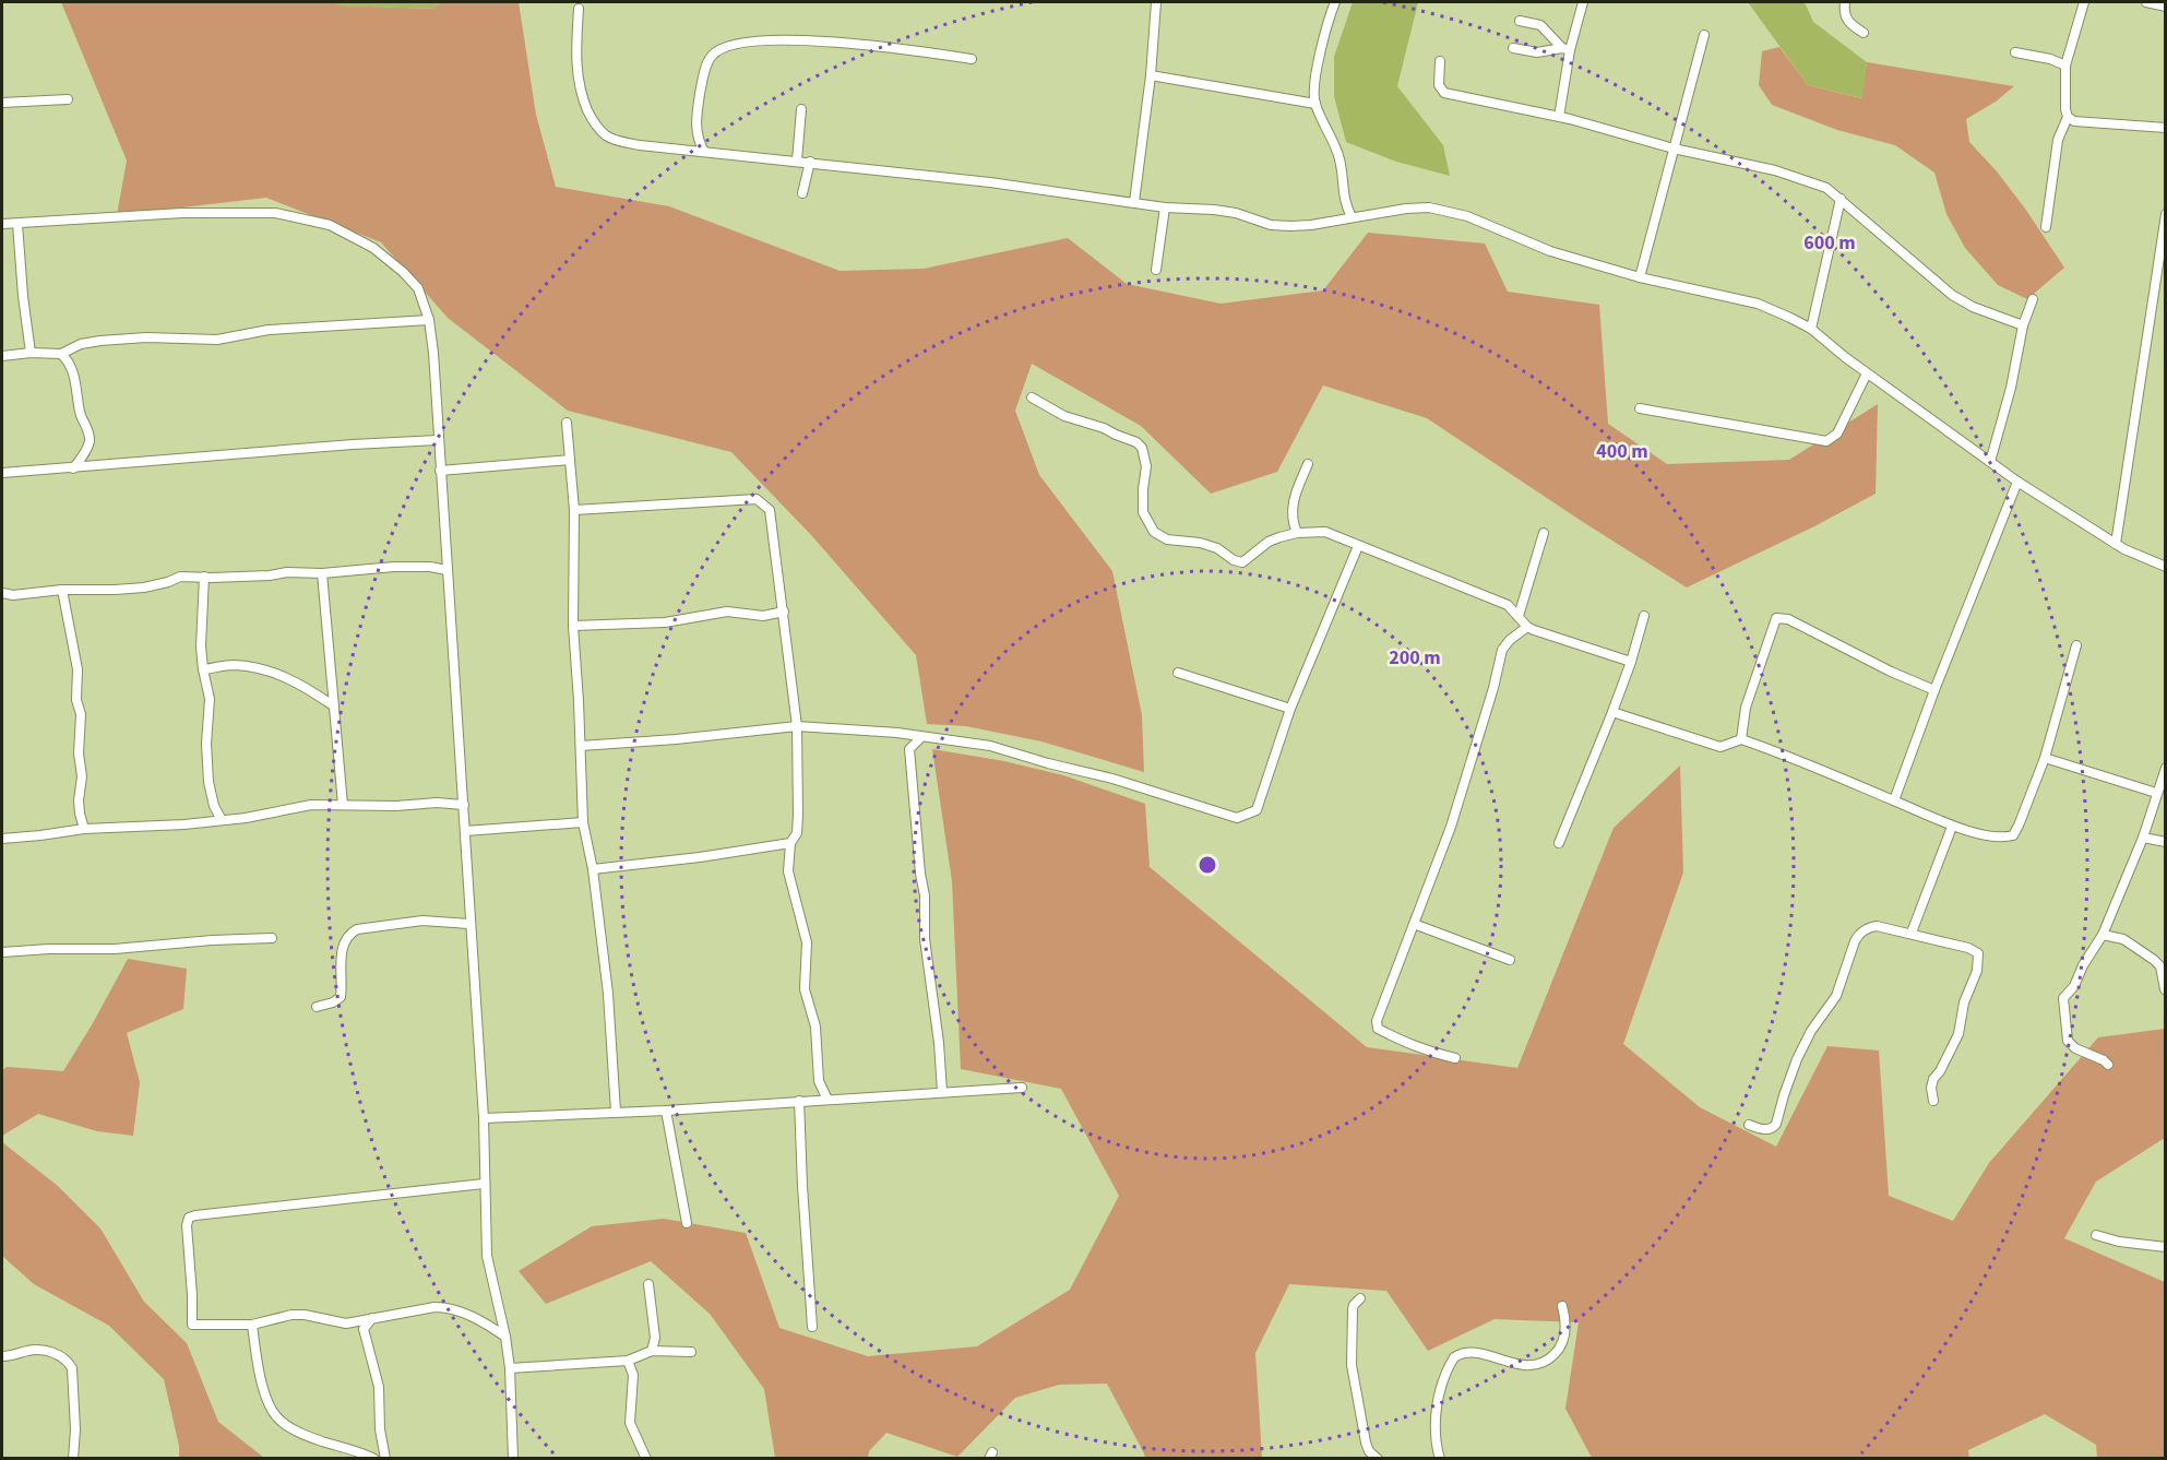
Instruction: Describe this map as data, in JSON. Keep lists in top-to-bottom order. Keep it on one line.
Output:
{"rings":["600 m","400 m","200 m"]}
